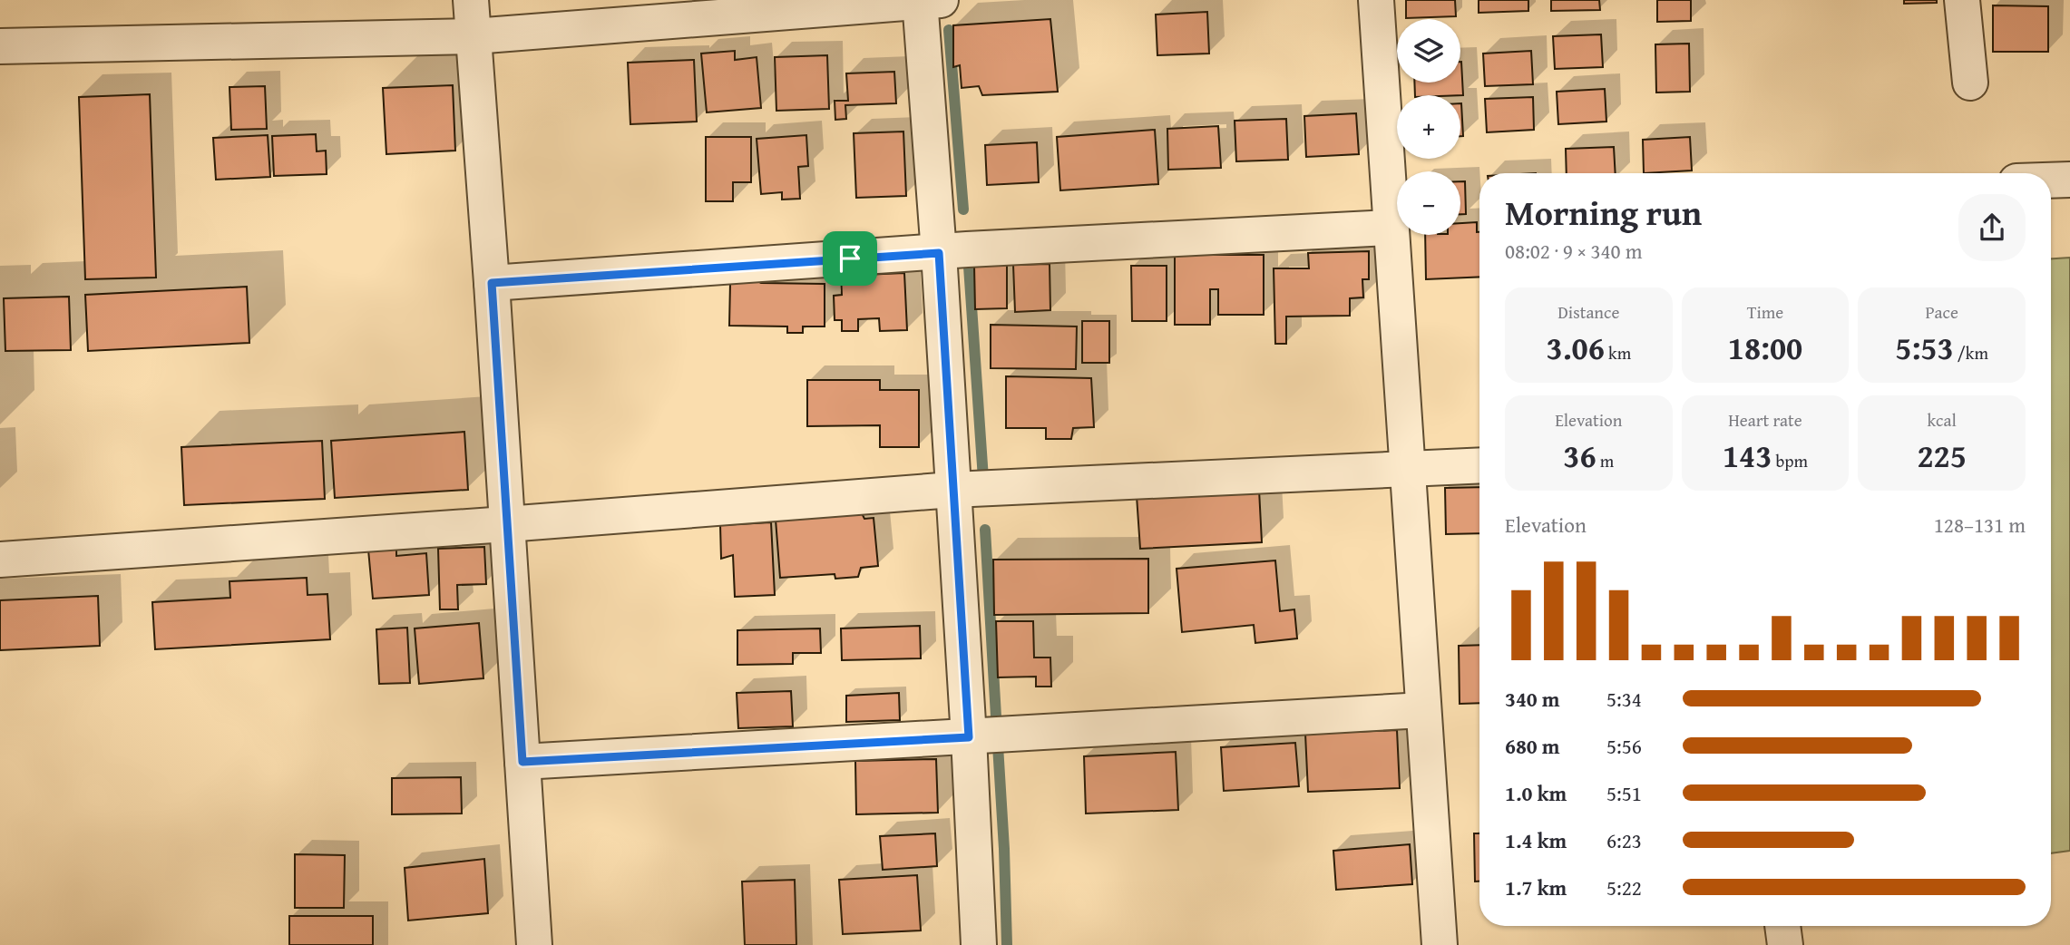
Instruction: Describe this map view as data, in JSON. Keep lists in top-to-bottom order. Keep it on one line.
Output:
{"page":{"map_buttons":["+","−"],"heading":["Morning run","08:02 · 9 × 340 m"],"stats":[["Distance","3.06 km"],["Time","18:00"],["Pace","5:53 /km"],["Elevation","36 m"],["Heart rate","143 bpm"],["kcal","225"]],"chart":["Elevation","128–131 m"],"list":[{"name":"340 m","note":"5:34"},{"name":"680 m","note":"5:56"},{"name":"1.0 km","note":"5:51"},{"name":"1.4 km","note":"6:23"},{"name":"1.7 km","note":"5:22"}]}}
